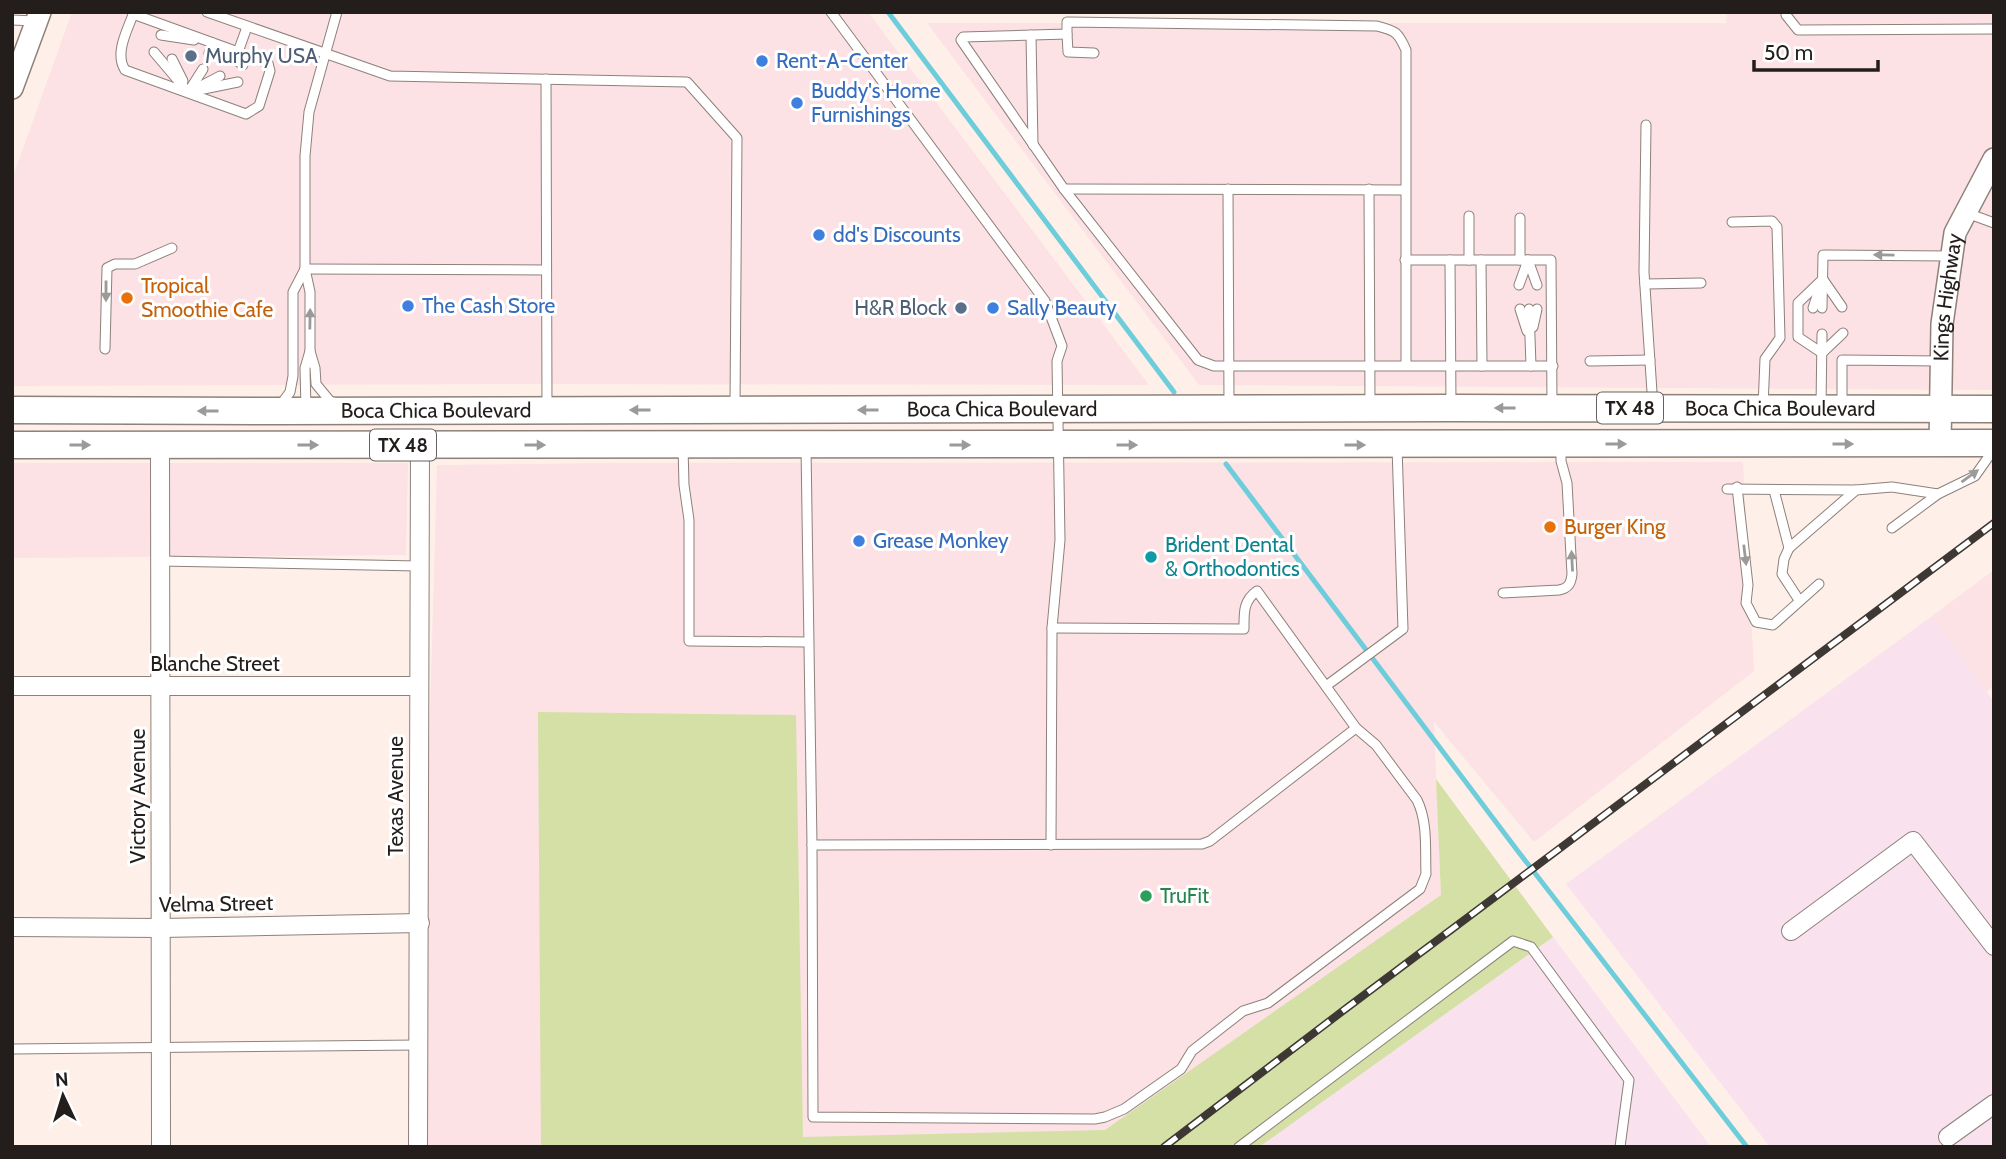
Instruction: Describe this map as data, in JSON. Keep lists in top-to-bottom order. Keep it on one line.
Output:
{"streets":{"main road":["TX 48","Boca Chica Boulevard"],"street":["Kings Highway","Blanche Street","Victory Avenue","Texas Avenue","Velma Street"]},"crossings":[["Kings Highway","Boca Chica Boulevard"],["Boca Chica Boulevard","Victory Avenue"],["Boca Chica Boulevard","Texas Avenue"],["Blanche Street","Victory Avenue"],["Blanche Street","Texas Avenue"],["Victory Avenue","Velma Street"],["Texas Avenue","Velma Street"]],"places":["Murphy USA","Rent-A-Center","Buddy's Home Furnishings","dd's Discounts","Tropical Smoothie Cafe","The Cash Store","H&R Block","Sally Beauty","Burger King","Grease Monkey","Brident Dental & Orthodontics","TruFit"],"scale_bar":"50 m","north":"top"}
